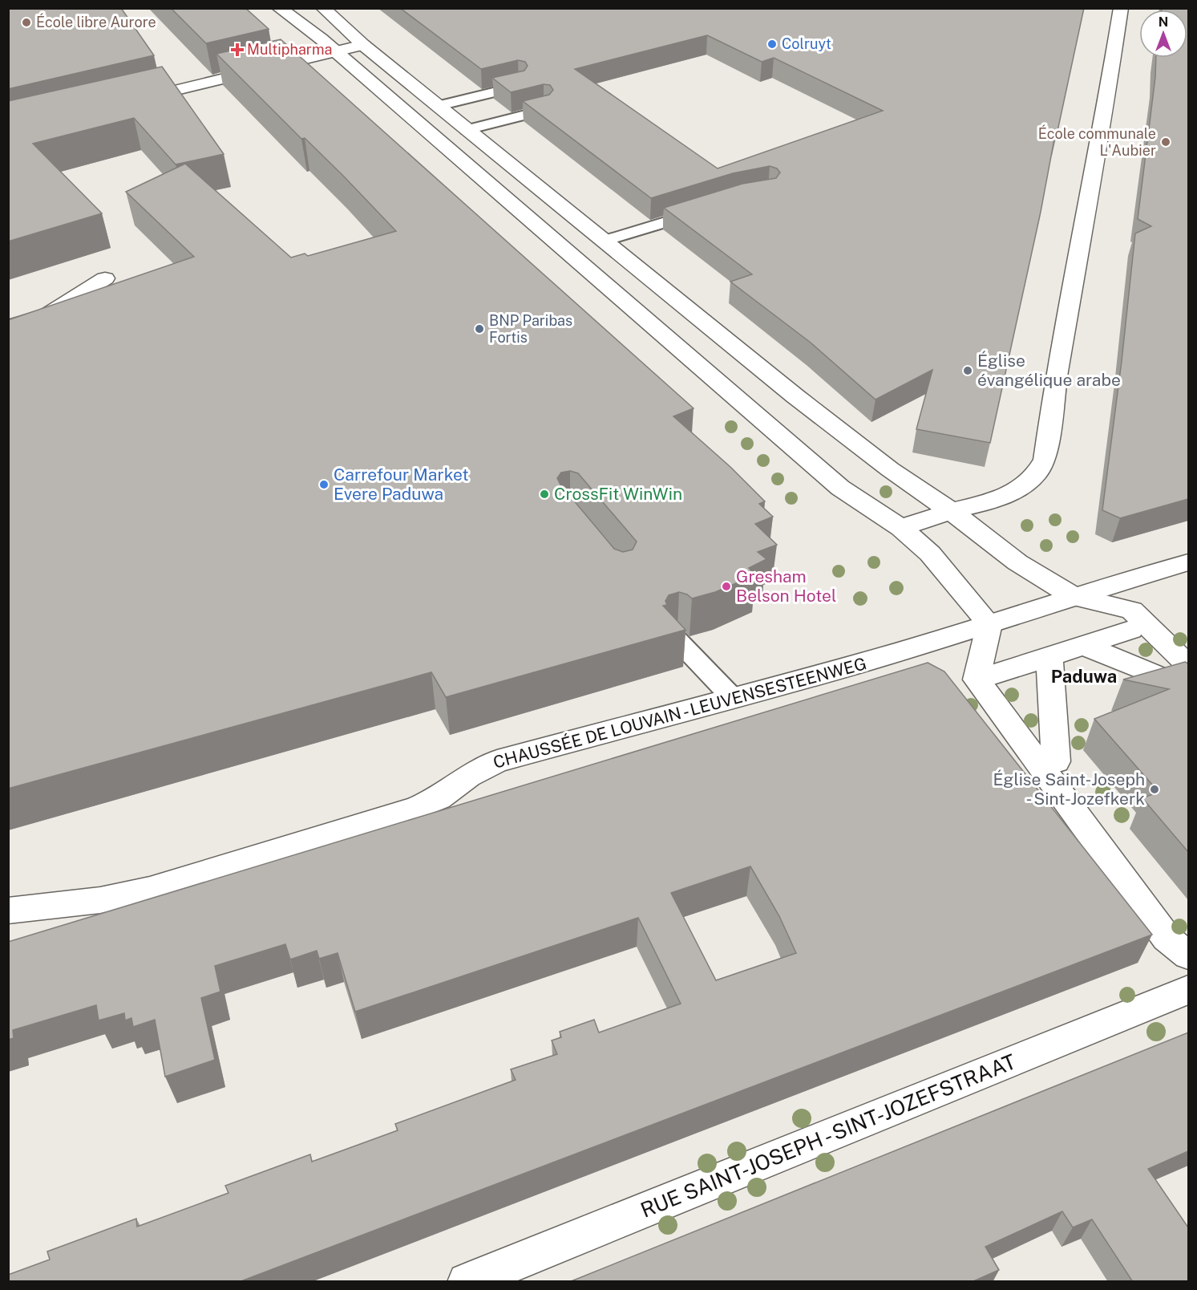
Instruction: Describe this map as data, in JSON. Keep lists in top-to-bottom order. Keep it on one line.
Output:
{"streets":{"street":["CHAUSSÉE DE LOUVAIN - LEUVENSESTEENWEG","RUE SAINT-JOSEPH - SINT-JOZEFSTRAAT"]},"districts":["Paduwa"],"places":{"other":["École libre Aurore","Colruyt","École communale L'Aubier","BNP Paribas Fortis","Église évangélique arabe","Carrefour Market Evere Paduwa","CrossFit WinWin","Gresham Belson Hotel","Église Saint-Joseph - Sint-Jozefkerk"],"health":["Multipharma"]},"north":"top"}
